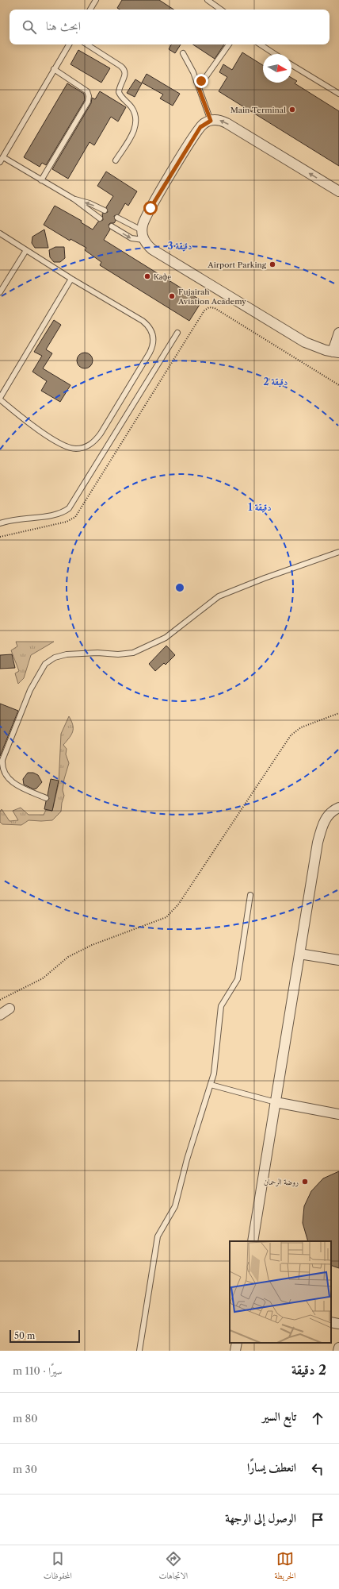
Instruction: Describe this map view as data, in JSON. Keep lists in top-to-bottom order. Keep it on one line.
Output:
{"places":["Main Terminal","Airport Parking","Кафе","Fujairah Aviation Academy","روضة الرحمان"],"scale_bar":"50 m","north":"right","page":{"search":"ابحث هنا","scale":"50 m","heading":["2 دقيقة","سيرًا · 110 m"],"list":[["تابع السير","80 m"],["انعطف يسارًا","30 m"],"الوصول إلى الوجهة"],"nav":["الخريطة","الاتجاهات","المحفوظات"]},"rings":["3 دقيقة","2 دقيقة","1 دقيقة"]}
